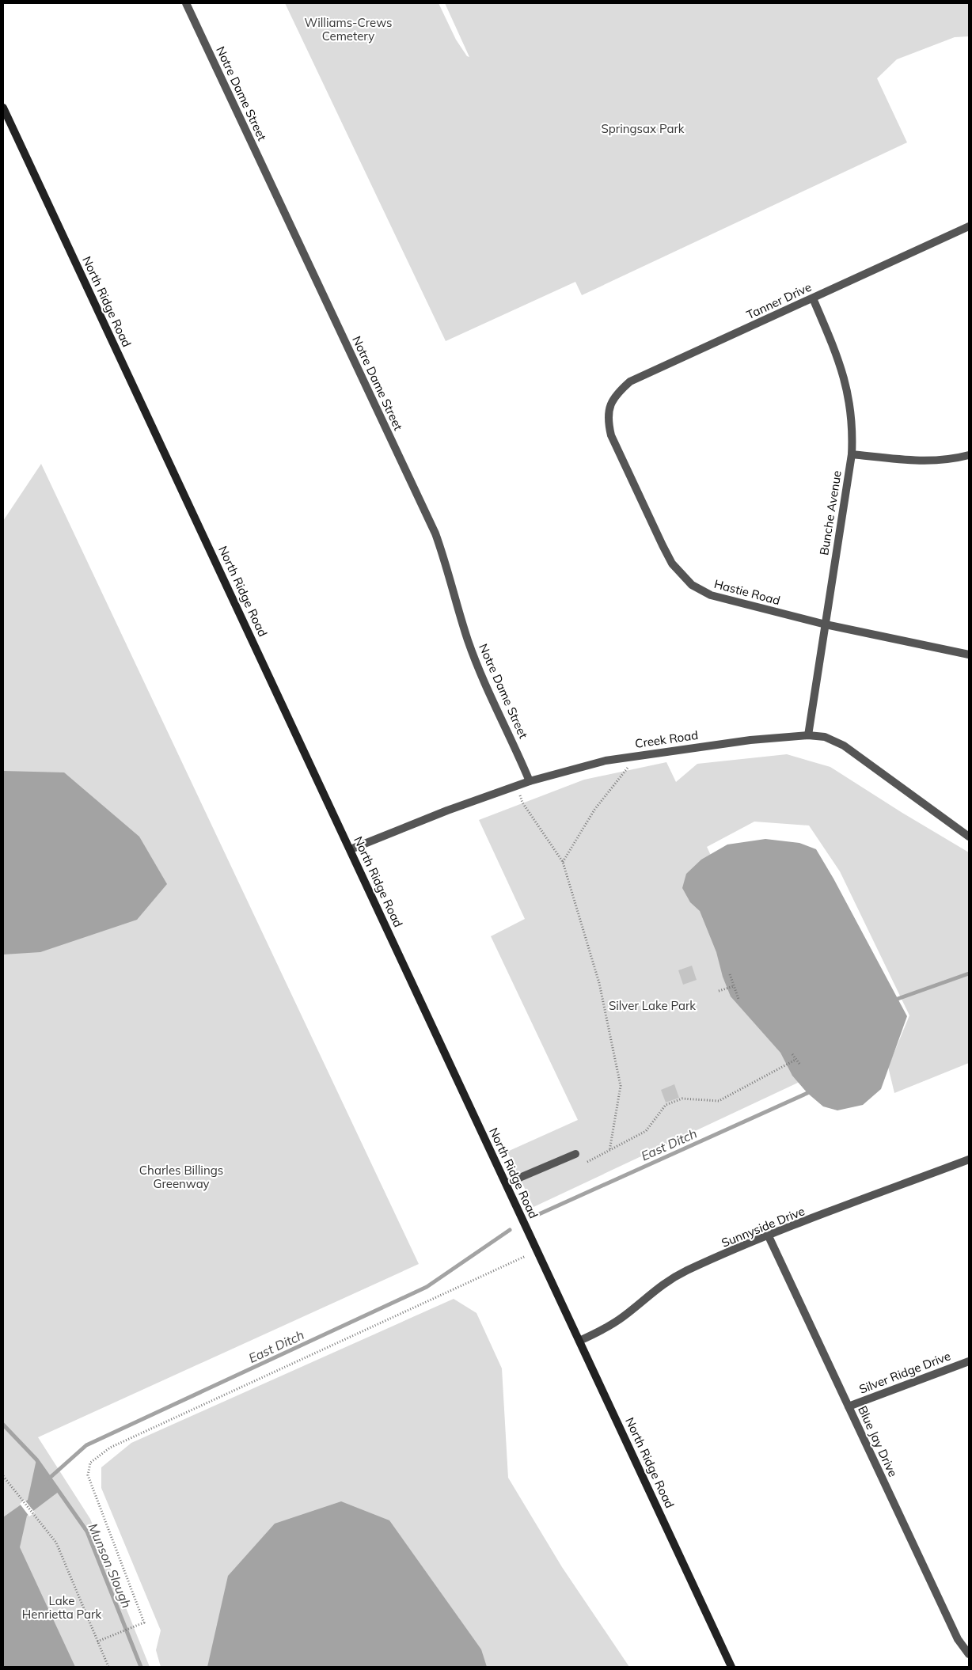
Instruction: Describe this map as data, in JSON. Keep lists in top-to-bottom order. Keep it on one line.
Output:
{"streets":{"street":["Notre Dame Street","Tanner Drive","North Ridge Road","Bunche Avenue","Hastie Road","Creek Road","Sunnyside Drive","Silver Ridge Drive","Blue Jay Drive"]},"crossings":[["Notre Dame Street","Creek Road"],["Tanner Drive","Bunche Avenue"],["Tanner Drive","Hastie Road"],["North Ridge Road","Creek Road"],["North Ridge Road","Sunnyside Drive"],["Bunche Avenue","Hastie Road"],["Bunche Avenue","Creek Road"],["Sunnyside Drive","Blue Jay Drive"],["Silver Ridge Drive","Blue Jay Drive"]],"water":["East Ditch","Munson Slough"],"parks":["Williams-Crews Cemetery","Springsax Park","Silver Lake Park","Charles Billings Greenway","Lake Henrietta Park"]}
